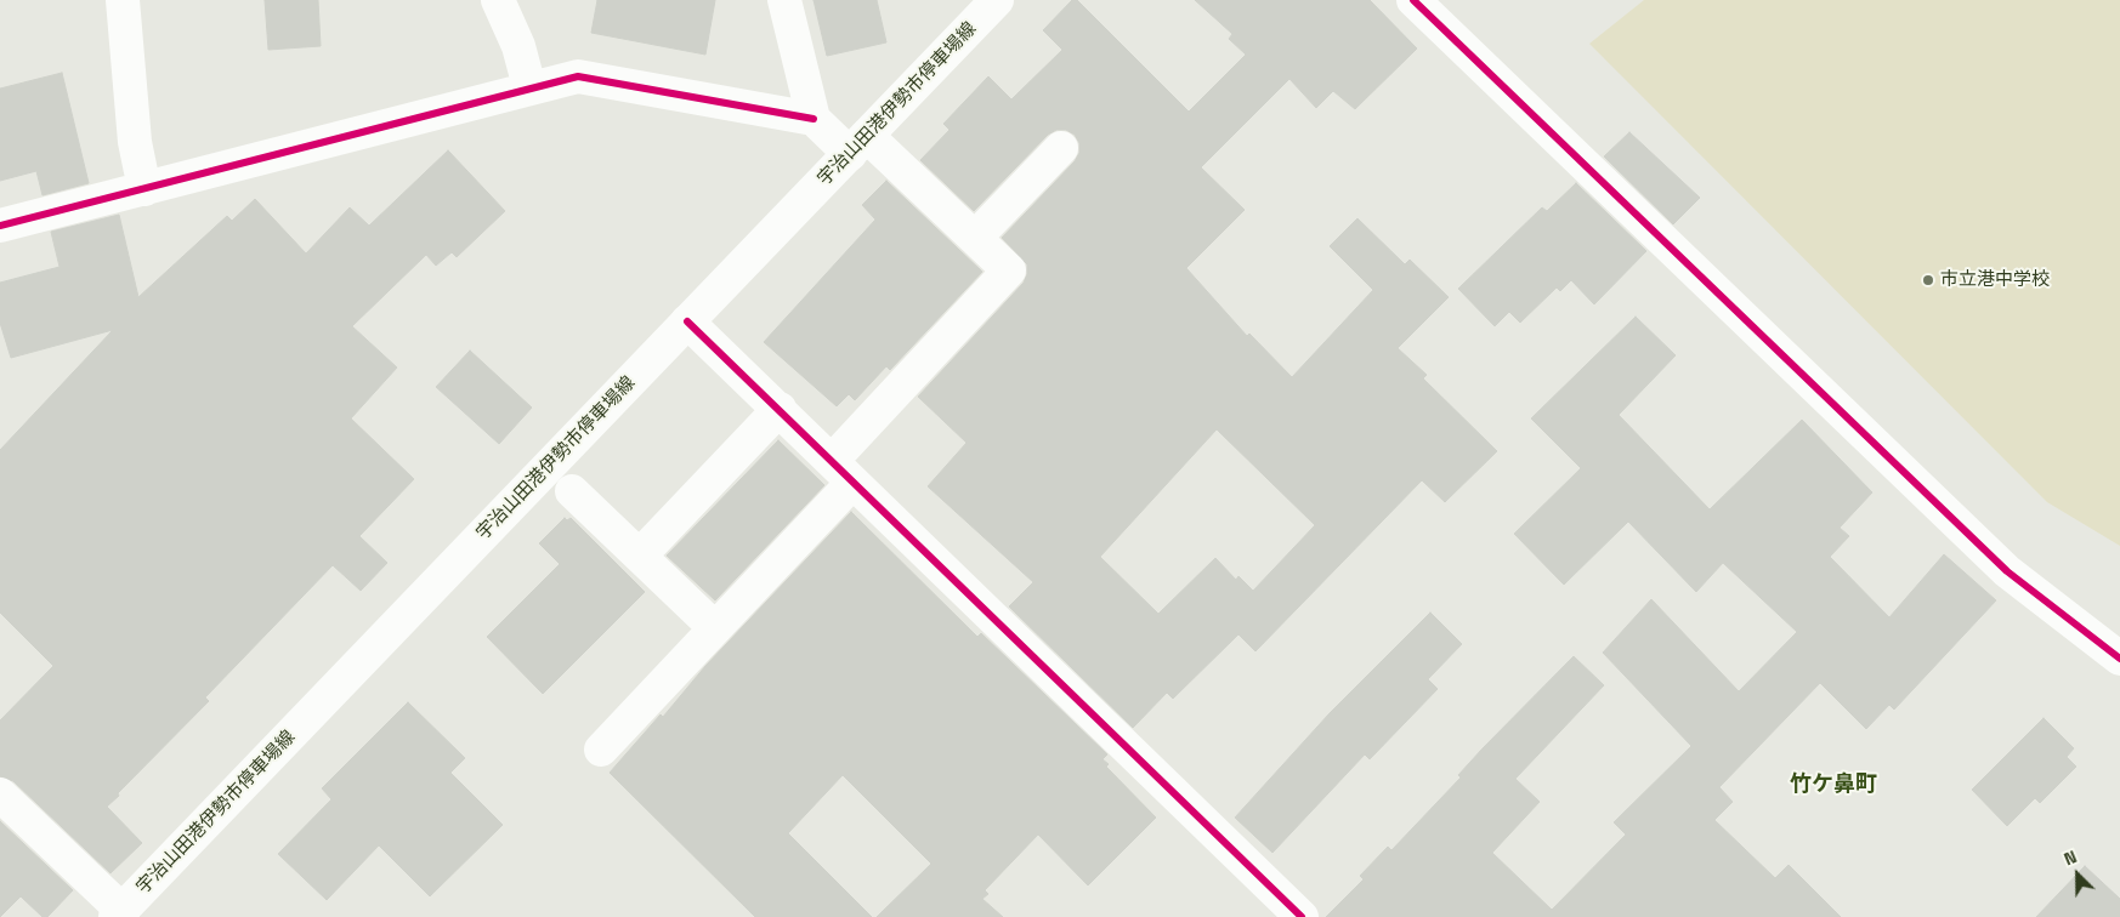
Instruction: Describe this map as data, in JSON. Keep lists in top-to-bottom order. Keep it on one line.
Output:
{"streets":{"street":["宇治山田港伊勢市停車場線"]},"districts":["竹ケ鼻町"],"places":["市立港中学校"],"north":"top left"}
